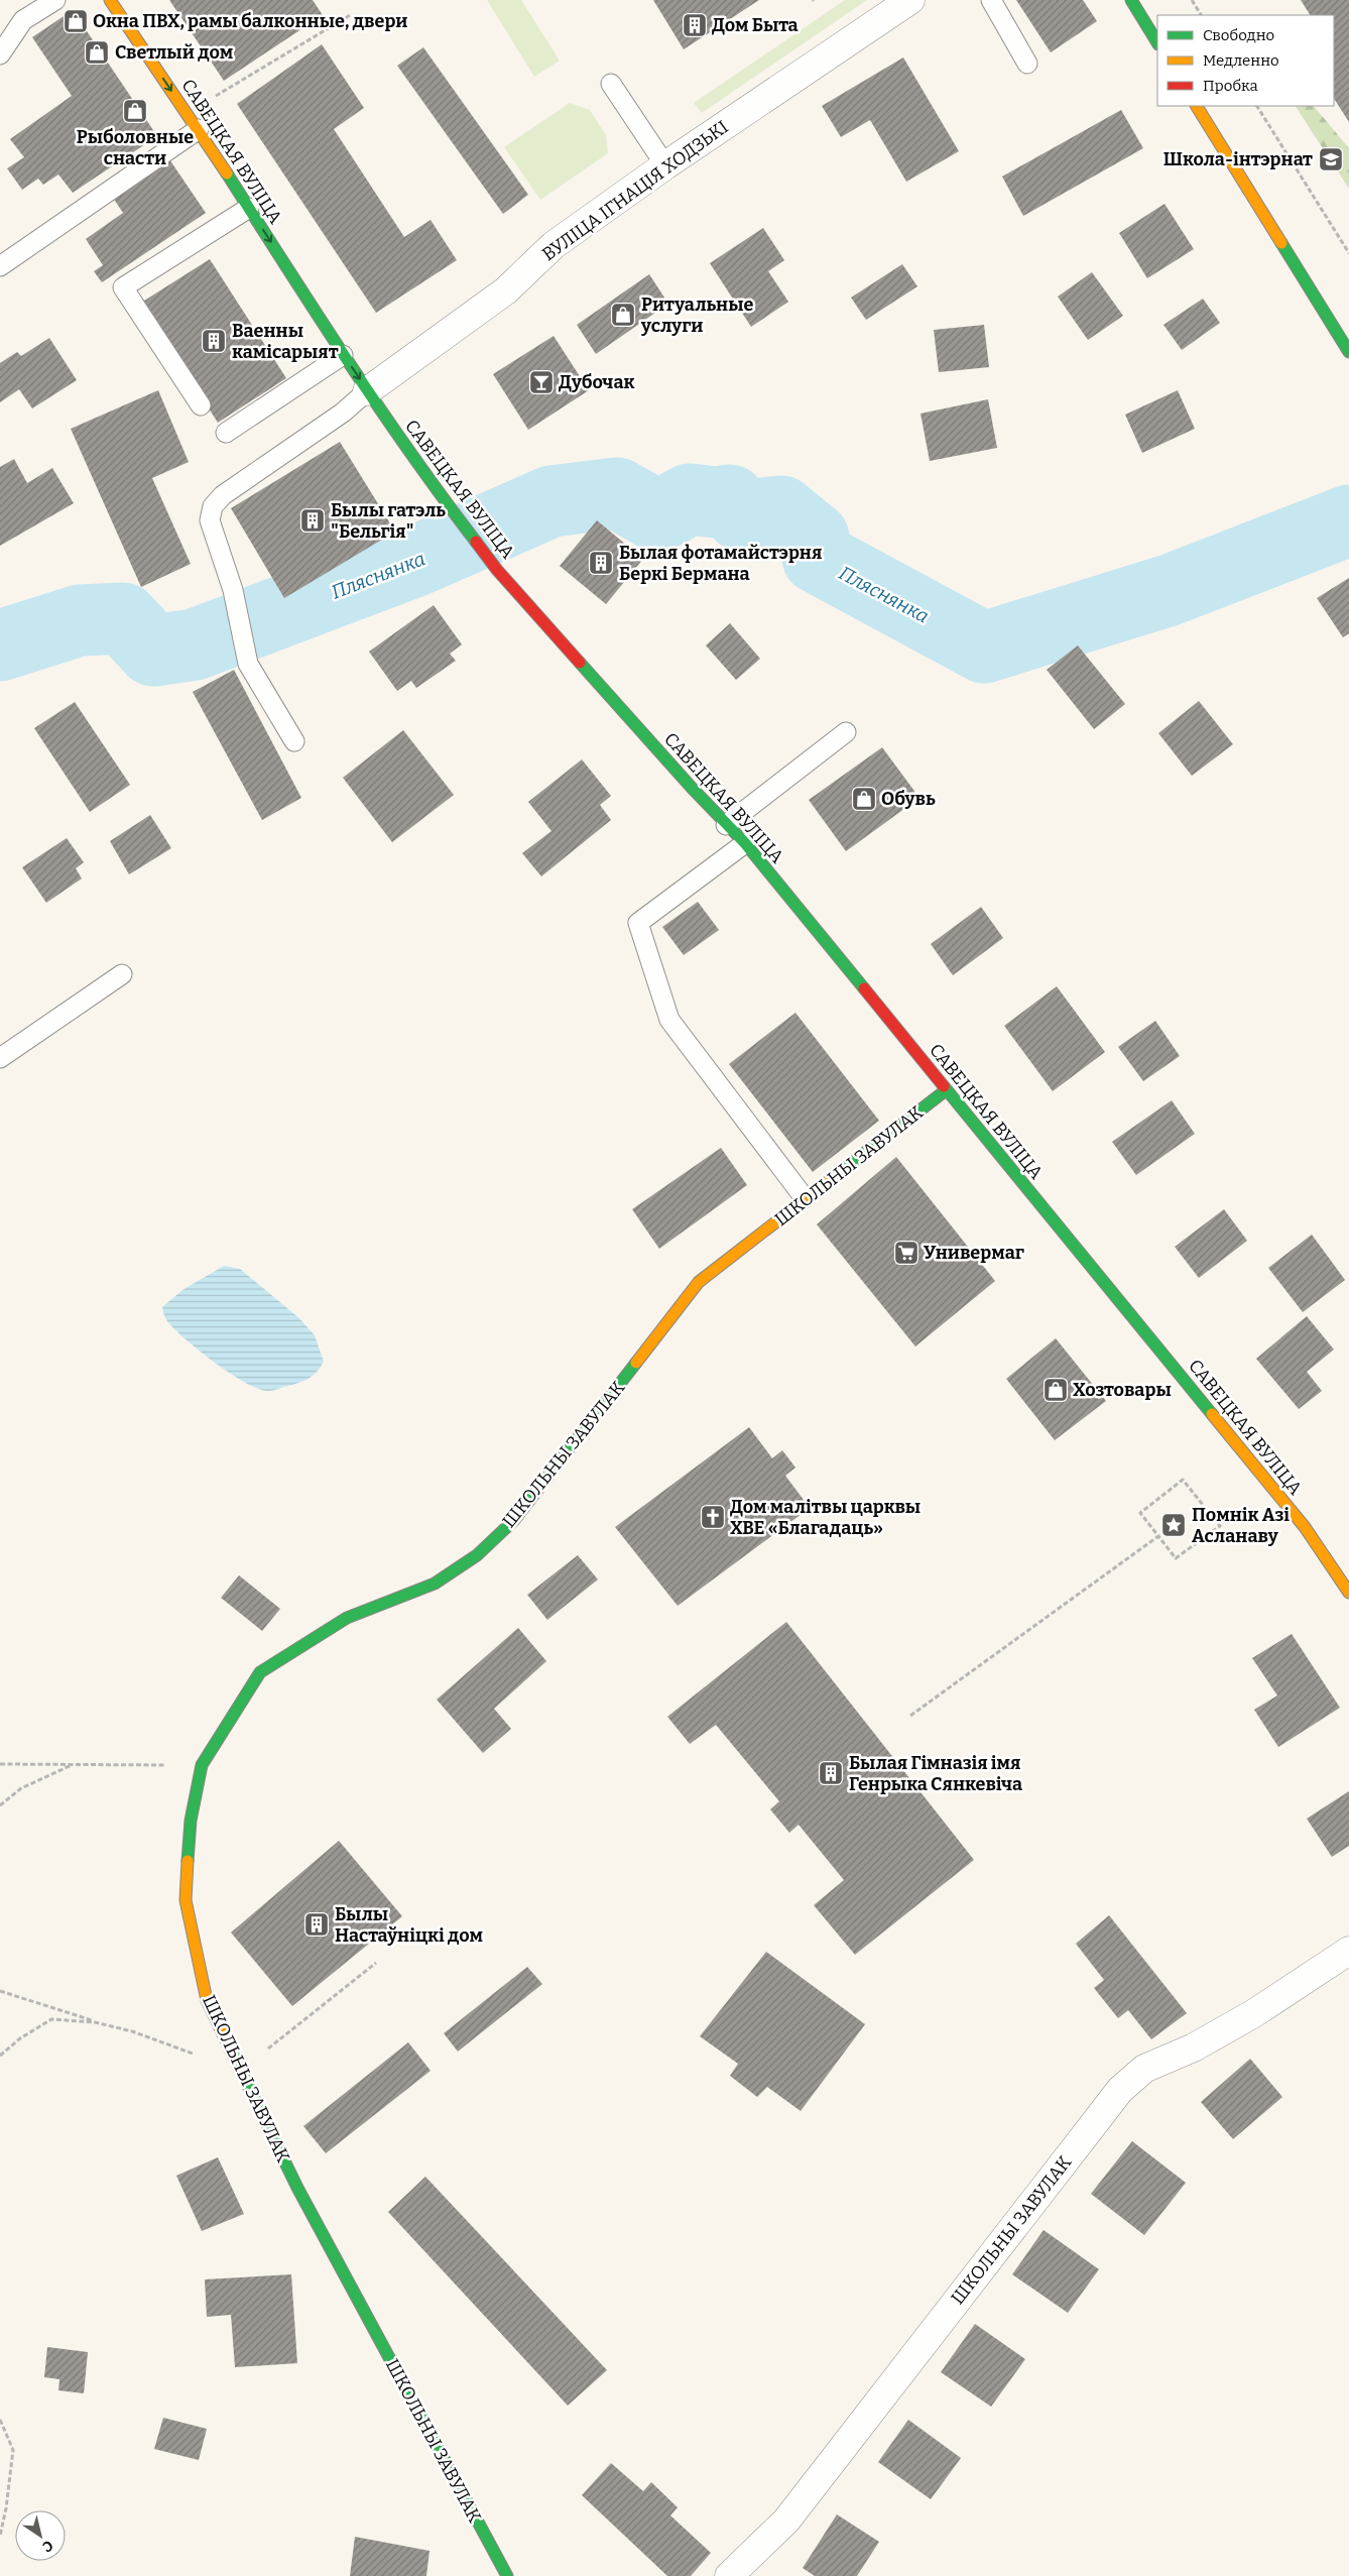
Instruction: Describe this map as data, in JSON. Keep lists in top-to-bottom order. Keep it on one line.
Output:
{"streets":{"street":["САВЕЦКАЯ ВУЛІЦА","ВУЛІЦА ІГНАЦІЯ ХОДЗЬКІ","ШКОЛЬНЫ ЗАВУЛАК"]},"crossings":[["САВЕЦКАЯ ВУЛІЦА","ВУЛІЦА ІГНАЦІЯ ХОДЗЬКІ"],["САВЕЦКАЯ ВУЛІЦА","ШКОЛЬНЫ ЗАВУЛАК"]],"water":["Пляснянка"],"places":{"shop":["Окна ПВХ, рамы балконные, двери","Светлый дом","Рыболовные снасти","Ритуальные услуги","Обувь","Хозтовары"],"building":["Дом Быта","Ваенны камісарыят","Былы гатэль \"Бельгія\"","Былая фотамайстэрня Беркі Бермана","Былая Гімназія імя Генрыка Сянкевіча","Былы Настаўніцкі дом"],"school or university":["Школа-інтэрнат"],"bar":["Дубочак"],"supermarket":["Универмаг"],"church":["Дом малітвы царквы ХВЕ «Благадаць»"],"place":["Помнік Азі Асланаву"]},"legend":["Свободно","Медленно","Пробка"],"north":"bottom right"}
